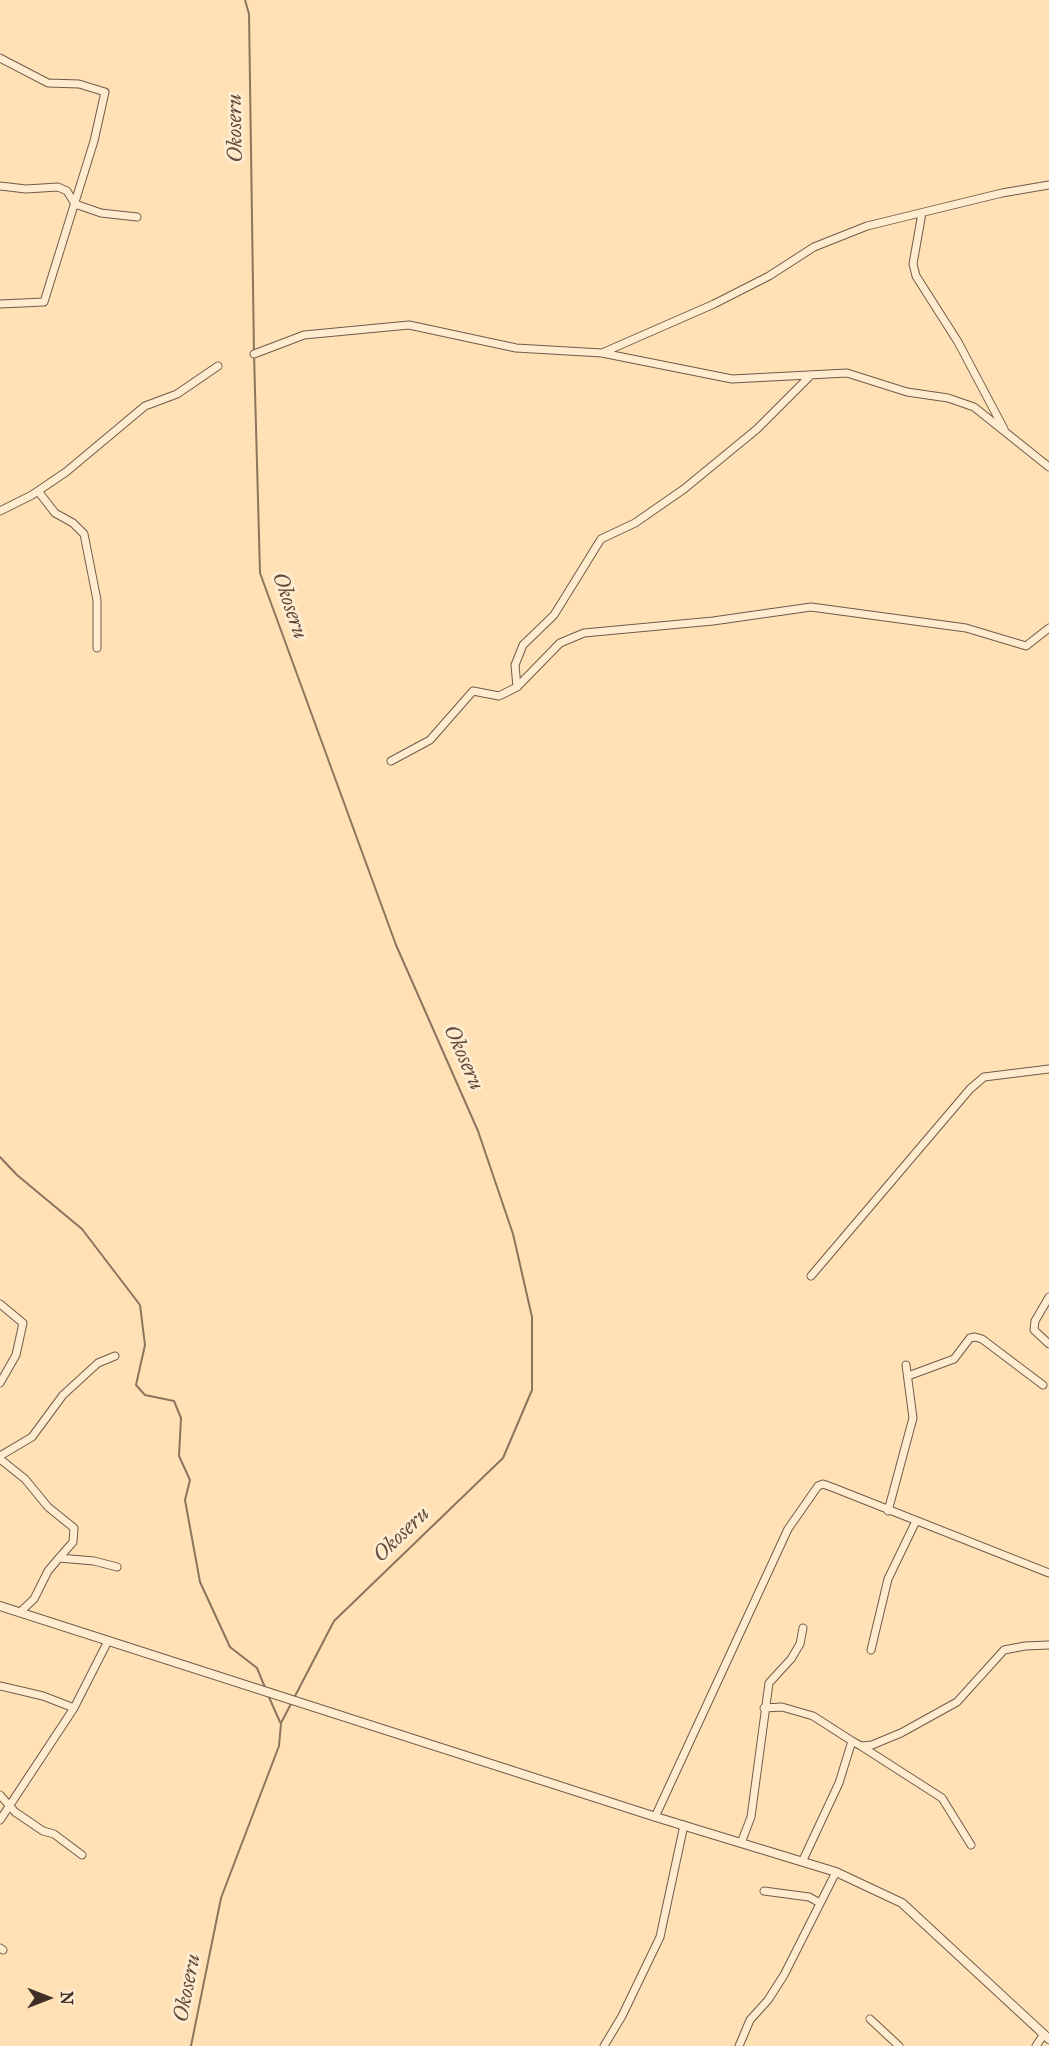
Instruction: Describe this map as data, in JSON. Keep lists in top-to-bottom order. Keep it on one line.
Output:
{"water":["Okoseru"],"north":"right"}
